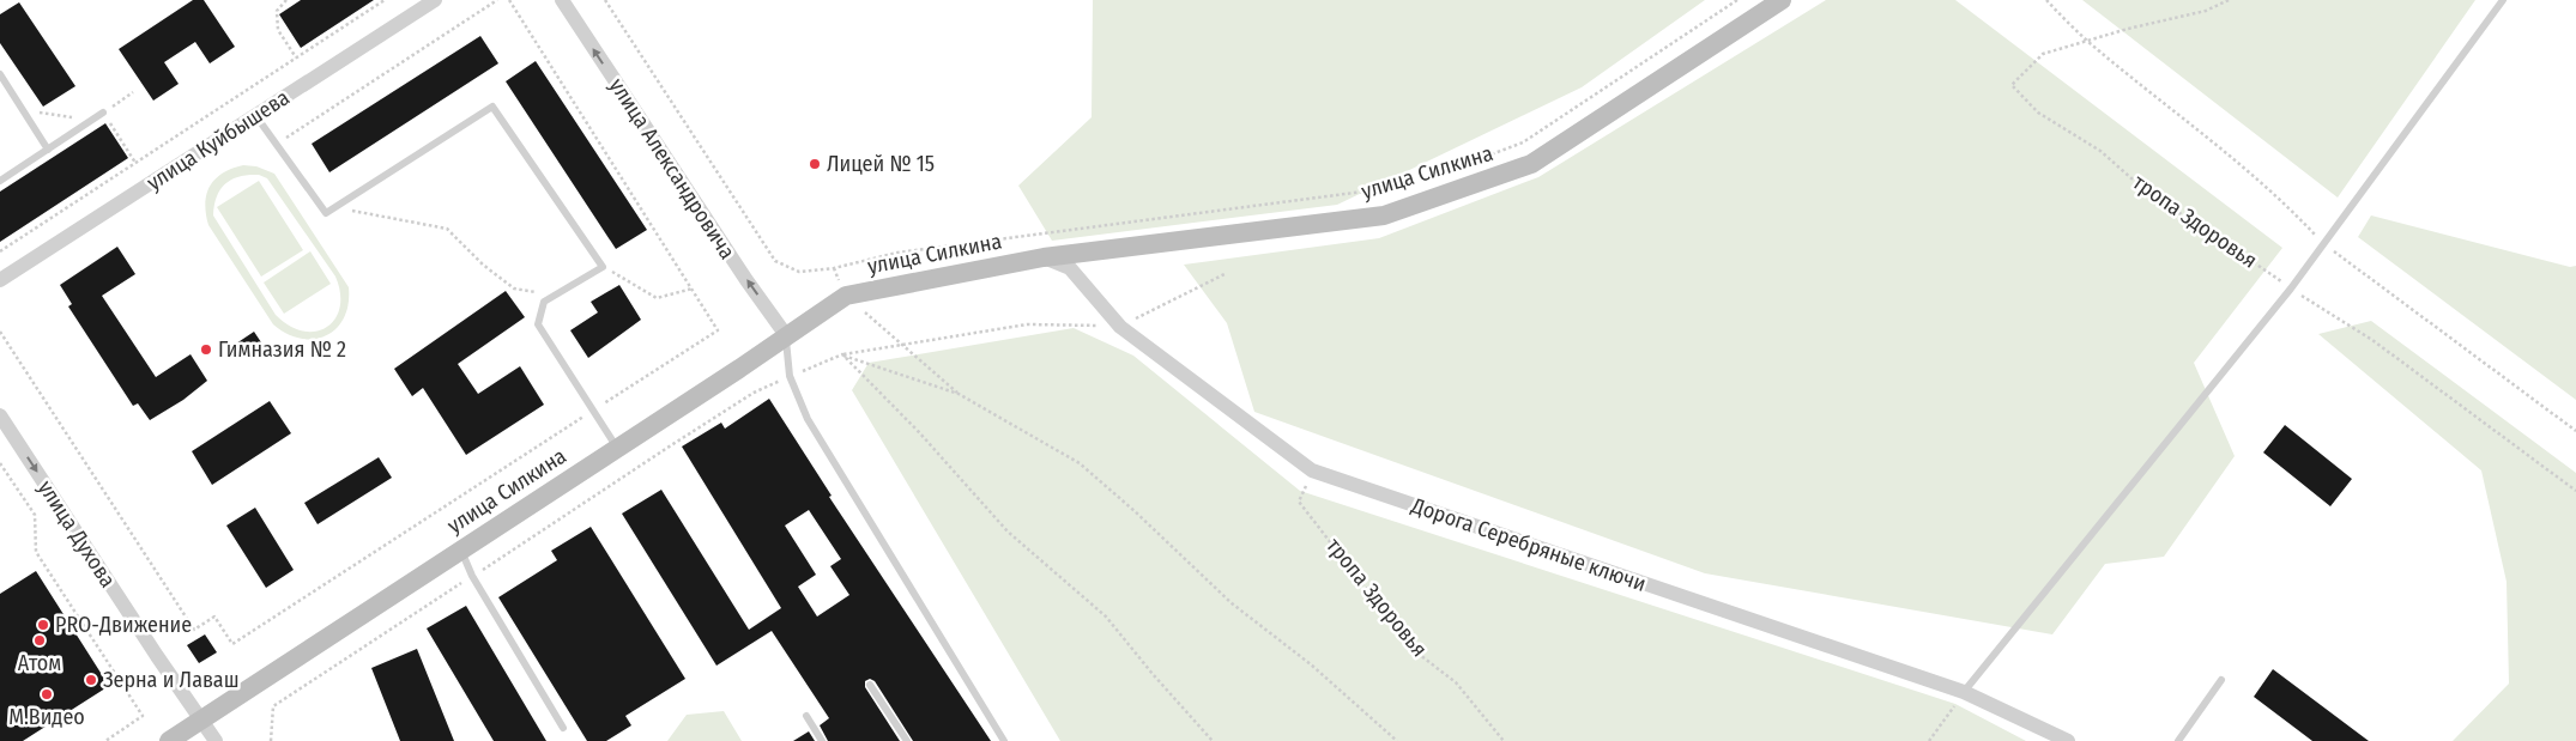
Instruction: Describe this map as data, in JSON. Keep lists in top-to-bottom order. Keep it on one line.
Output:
{"streets":{"main road":["улица Силкина"],"street":["улица Куйбышева","улица Александровича","улица Духова","Дорога Серебряные ключи"],"path":["тропа Здоровья"]},"crossings":[["улица Александровича","улица Силкина"],["улица Силкина","улица Духова"],["улица Силкина","Дорога Серебряные ключи"],["тропа Здоровья","Дорога Серебряные ключи"]],"one_way":["улица Александровича","улица Духова"],"places":["Лицей № 15","Гимназия № 2","PRO-Движение","Атом","Зерна и Лаваш","М.Видео"]}
